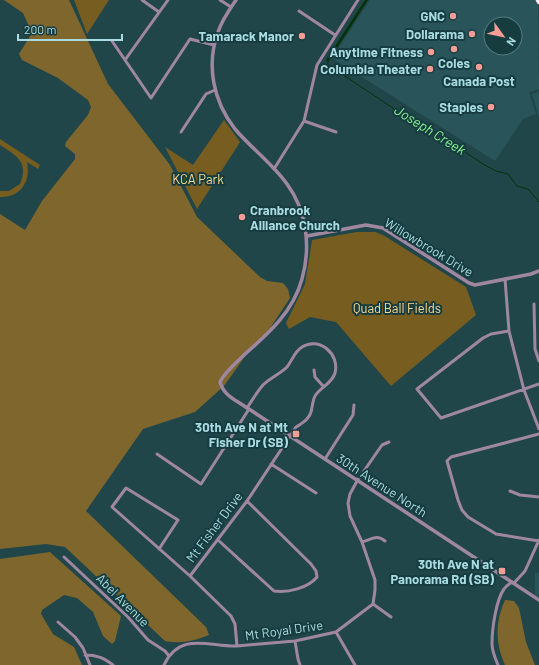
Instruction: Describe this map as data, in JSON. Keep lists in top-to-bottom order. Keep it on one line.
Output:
{"streets":{"street":["Willowbrook Drive","30th Avenue North","Mt Fisher Drive","Abel Avenue","Mt Royal Drive"]},"crossings":[["Willowbrook Drive","30th Avenue North"],["30th Avenue North","Mt Fisher Drive"],["Mt Fisher Drive","Mt Royal Drive"],["Abel Avenue","Mt Royal Drive"]],"water":["Joseph Creek"],"parks":["KCA Park","Quad Ball Fields"],"places":{"other":["GNC","Dollarama","Tamarack Manor","Coles","Anytime Fitness","Canada Post","Columbia Theater","Staples","Cranbrook Alliance Church"],"transit":["30th Ave N at Mt Fisher Dr (SB)","30th Ave N at Panorama Rd (SB)"]},"scale_bar":"200 m","north":"bottom right"}
